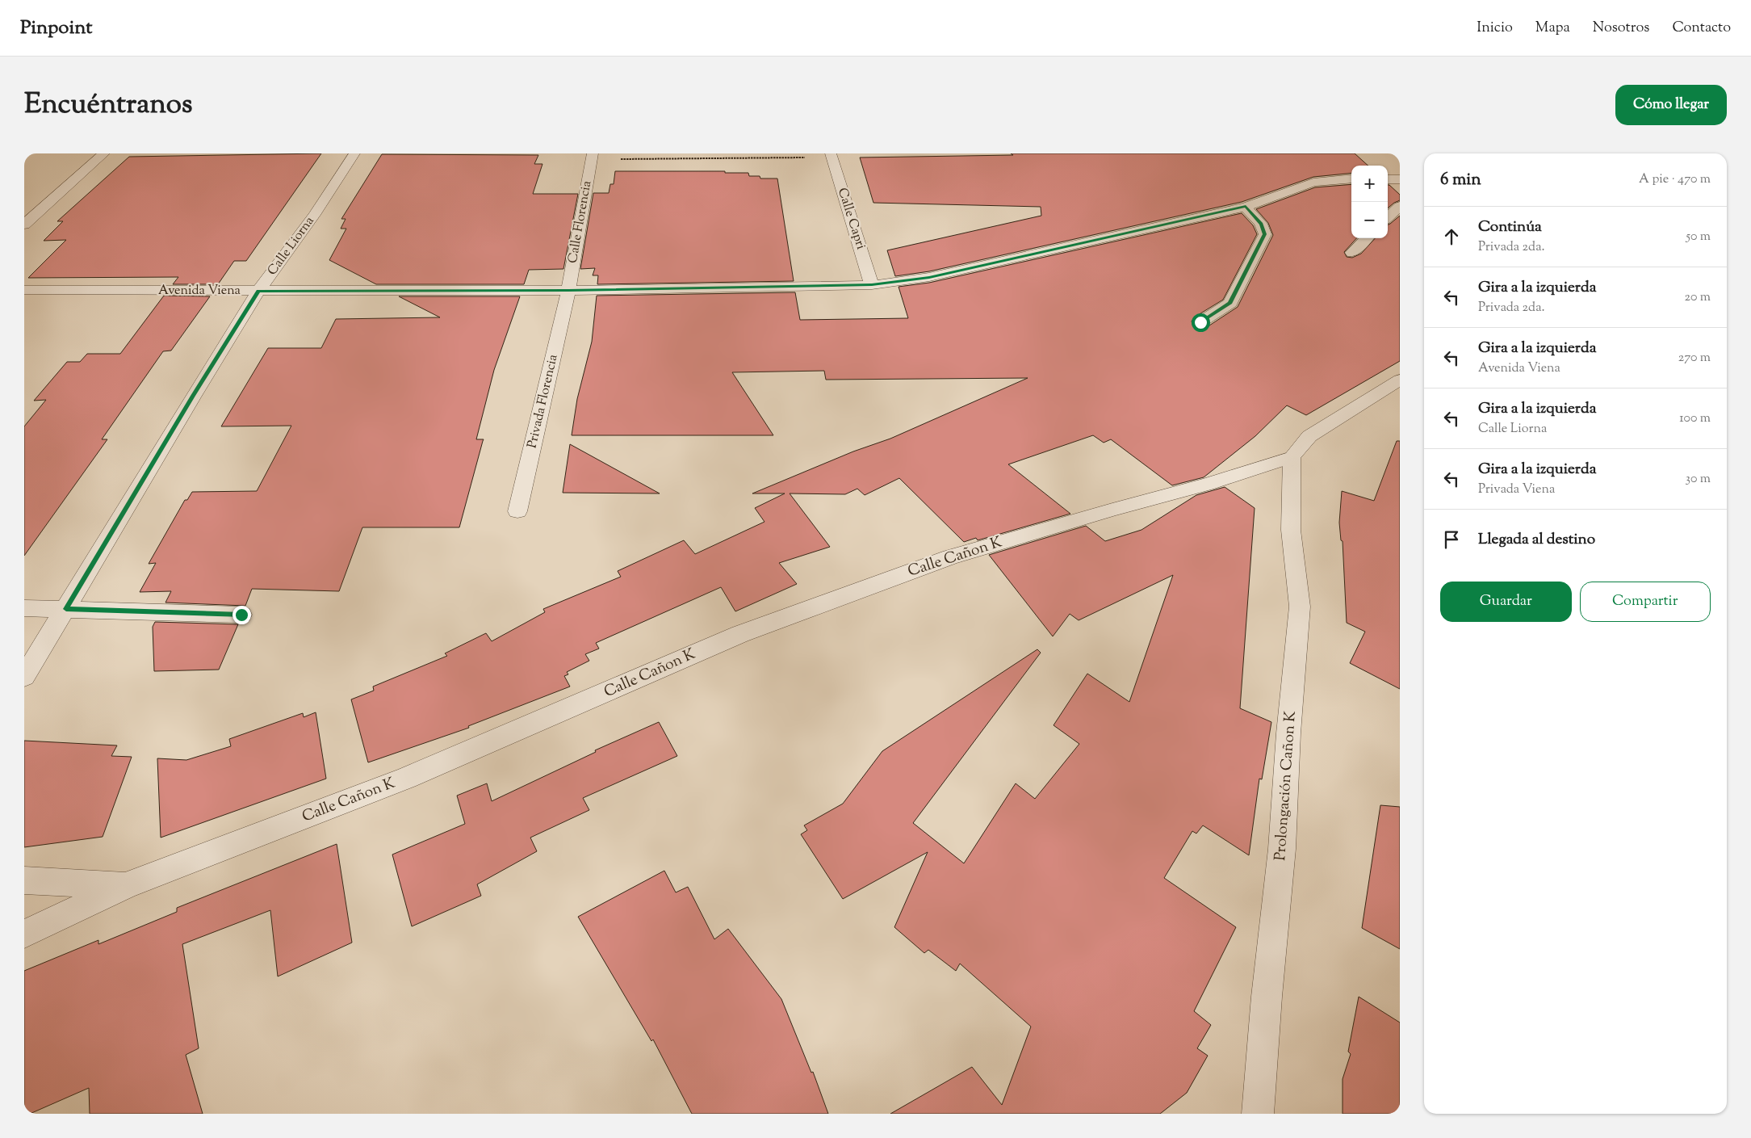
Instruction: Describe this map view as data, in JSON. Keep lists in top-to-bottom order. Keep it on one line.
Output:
{"streets":{"street":["Calle Capri","Calle Florencia","Calle Liorna","Avenida Viena","Privada Florencia","Calle Cañon K","Prolongación Cañon K"]},"crossings":[["Calle Capri","Avenida Viena"],["Calle Florencia","Avenida Viena"],["Calle Florencia","Privada Florencia"],["Calle Liorna","Avenida Viena"],["Avenida Viena","Privada Florencia"],["Calle Cañon K","Prolongación Cañon K"]],"page":{"header":"Pinpoint","nav":["Inicio","Mapa","Nosotros","Contacto"],"title":"Encuéntranos","buttons":["Cómo llegar",["Guardar","Compartir"]],"heading":["6 min","A pie · 470 m"],"map_buttons":["+","−"],"list":[["Continúa","Privada 2da.","50 m"],["Gira a la izquierda","Privada 2da.","20 m"],["Gira a la izquierda","Avenida Viena","270 m"],["Gira a la izquierda","Calle Liorna","100 m"],["Gira a la izquierda","Privada Viena","30 m"],"Llegada al destino"]}}
